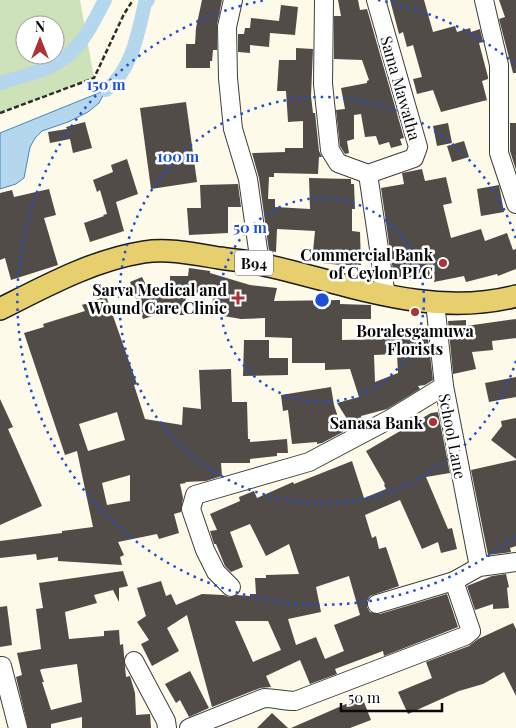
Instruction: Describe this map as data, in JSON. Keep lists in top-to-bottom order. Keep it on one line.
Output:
{"streets":{"main road":["B94"],"street":["Sama Mawatha","School Lane"]},"crossings":[["B94","School Lane"]],"places":{"other":["Commercial Bank of Ceylon PLC","Boralesgamuwa Florists","Sanasa Bank"],"health":["Sarva Medical and Wound Care Clinic"]},"scale_bar":"50 m","north":"top","rings":["150 m","100 m","50 m"]}
